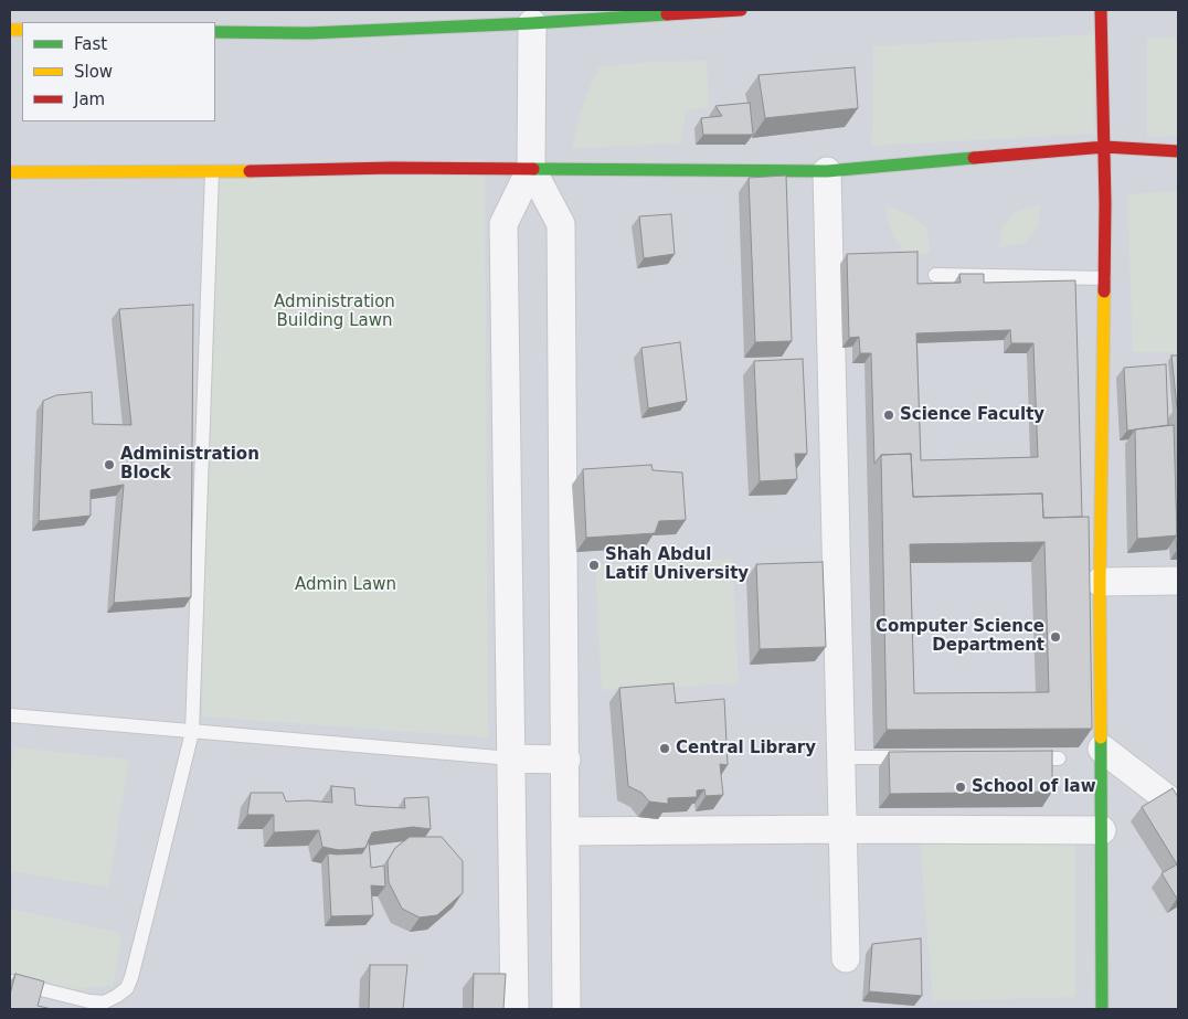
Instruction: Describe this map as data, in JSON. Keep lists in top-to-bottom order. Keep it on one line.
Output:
{"parks":["Administration Building Lawn","Admin Lawn"],"places":["Science Faculty","Administration Block","Shah Abdul Latif University","Computer Science Department","Central Library","School of law"],"legend":["Fast","Slow","Jam"]}
